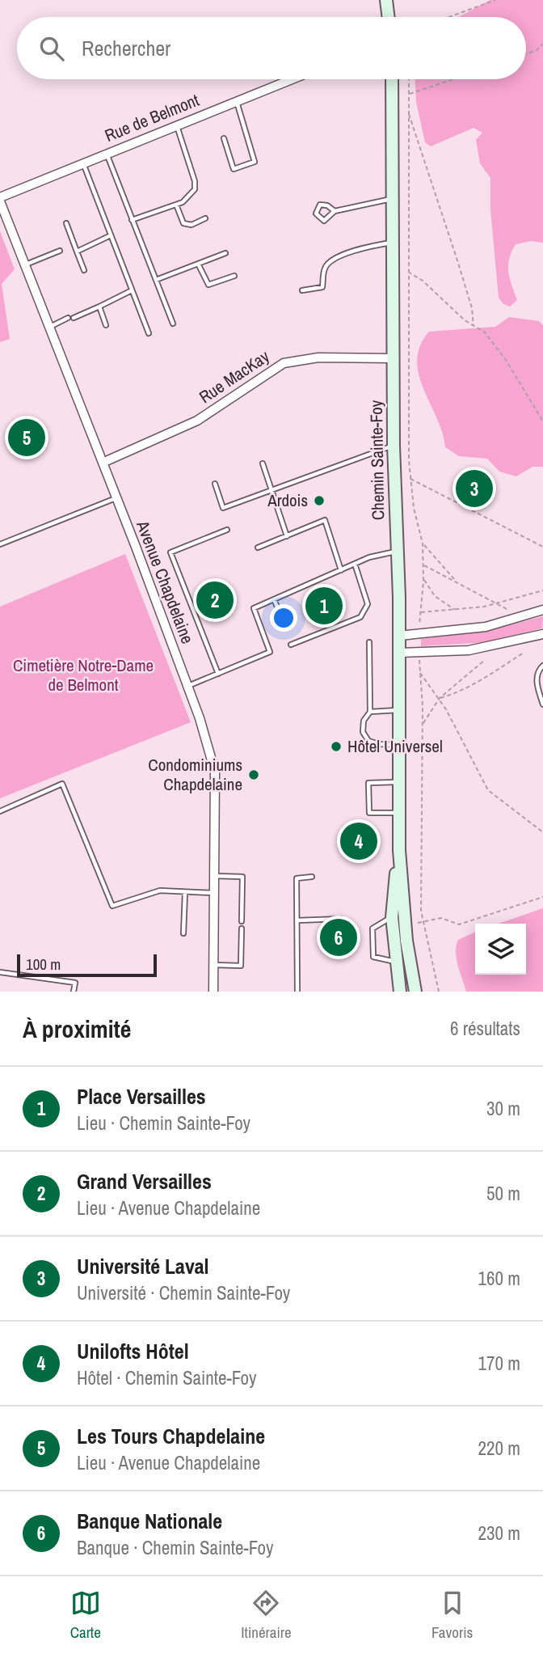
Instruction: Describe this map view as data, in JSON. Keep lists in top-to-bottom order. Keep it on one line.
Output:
{"streets":{"main road":["Chemin Sainte-Foy"],"street":["Rue de Belmont","Rue MacKay","Avenue Chapdelaine"]},"crossings":[["Rue de Belmont","Avenue Chapdelaine"],["Rue MacKay","Chemin Sainte-Foy"],["Rue MacKay","Avenue Chapdelaine"]],"parks":["Cimetière Notre-Dame de Belmont"],"places":["Ardois","Hôtel Universel","Condominiums Chapdelaine"],"scale_bar":"100 m","page":{"search":"Rechercher","pins":["5","3","2","1","4","6"],"scale":"100 m","heading":["À proximité","6 résultats"],"list":[{"mark":"1","name":"Place Versailles","note":"Lieu · Chemin Sainte-Foy","value":"30 m"},{"mark":"2","name":"Grand Versailles","note":"Lieu · Avenue Chapdelaine","value":"50 m"},{"mark":"3","name":"Université Laval","note":"Université · Chemin Sainte-Foy","value":"160 m"},{"mark":"4","name":"Unilofts Hôtel","note":"Hôtel · Chemin Sainte-Foy","value":"170 m"},{"mark":"5","name":"Les Tours Chapdelaine","note":"Lieu · Avenue Chapdelaine","value":"220 m"},{"mark":"6","name":"Banque Nationale","note":"Banque · Chemin Sainte-Foy","value":"230 m"}],"nav":["Carte","Itinéraire","Favoris"]}}
